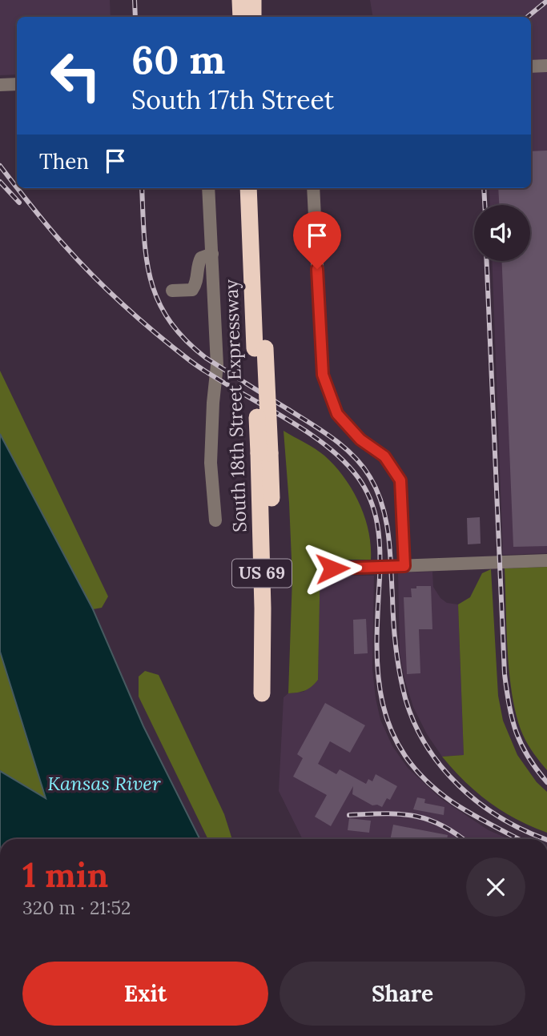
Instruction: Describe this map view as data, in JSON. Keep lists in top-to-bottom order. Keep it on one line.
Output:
{"streets":{"highway":["South 18th Street Expressway","US 69"]},"water":["Kansas River"],"page":{"turn":["60 m","South 17th Street"],"then":"Then","heading":["1 min","320 m · 21:52"],"buttons":["Exit","Share"]}}
